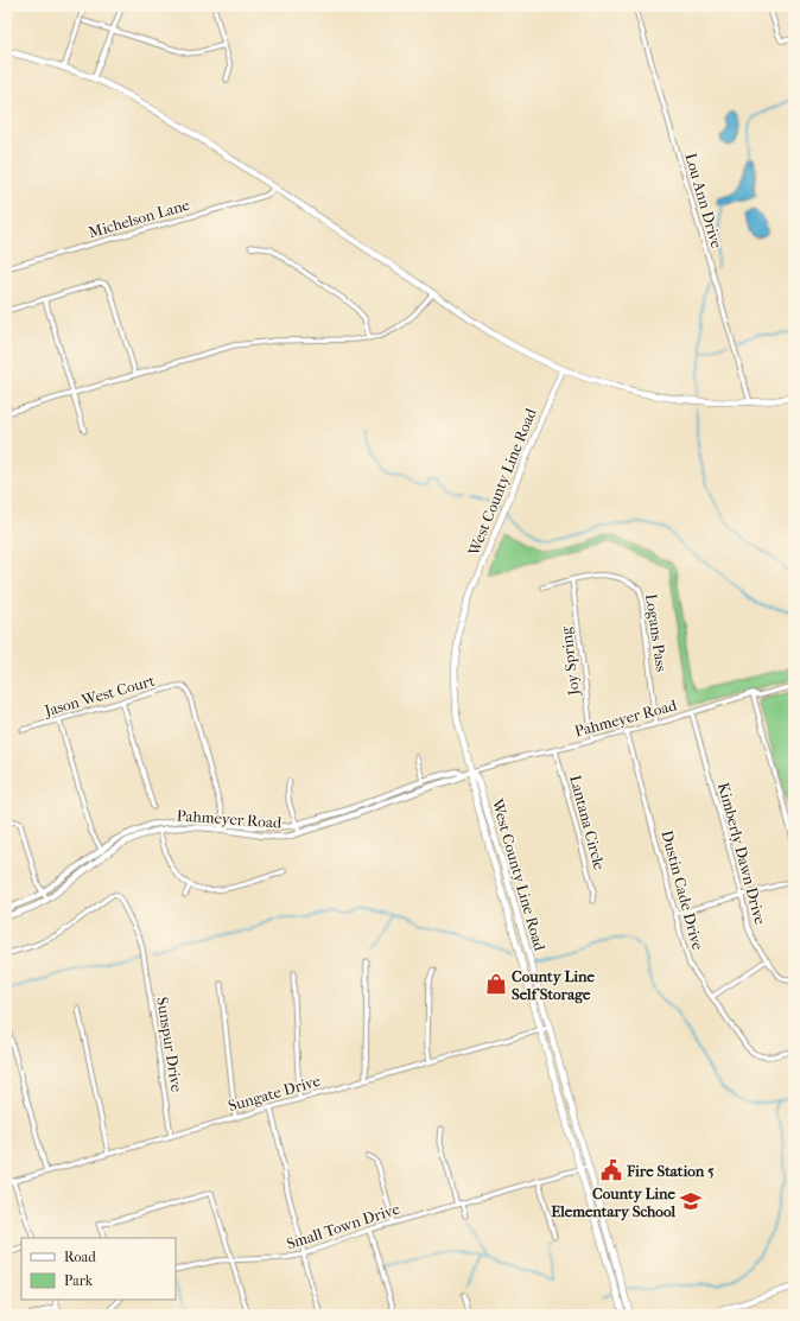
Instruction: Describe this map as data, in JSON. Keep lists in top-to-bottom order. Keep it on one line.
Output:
{"streets":{"main road":["West County Line Road"],"street":["Lou Ann Drive","Michelson Lane","Logans Pass","Joy Spring","Jason West Court","Pahmeyer Road","Lantana Circle","Kimberly Dawn Drive","Dustin Cade Drive","Sunspur Drive","Sungate Drive","Small Town Drive"]},"crossings":[["West County Line Road","Pahmeyer Road"],["West County Line Road","Sungate Drive"],["West County Line Road","Small Town Drive"],["Logans Pass","Joy Spring"],["Logans Pass","Pahmeyer Road"],["Joy Spring","Pahmeyer Road"],["Jason West Court","Pahmeyer Road"],["Pahmeyer Road","Lantana Circle"],["Pahmeyer Road","Kimberly Dawn Drive"],["Pahmeyer Road","Dustin Cade Drive"],["Sunspur Drive","Sungate Drive"]],"places":{"shop":["County Line Self Storage"],"public building":["Fire Station 5"],"school or university":["County Line Elementary School"]},"legend":["Road","Park"]}
